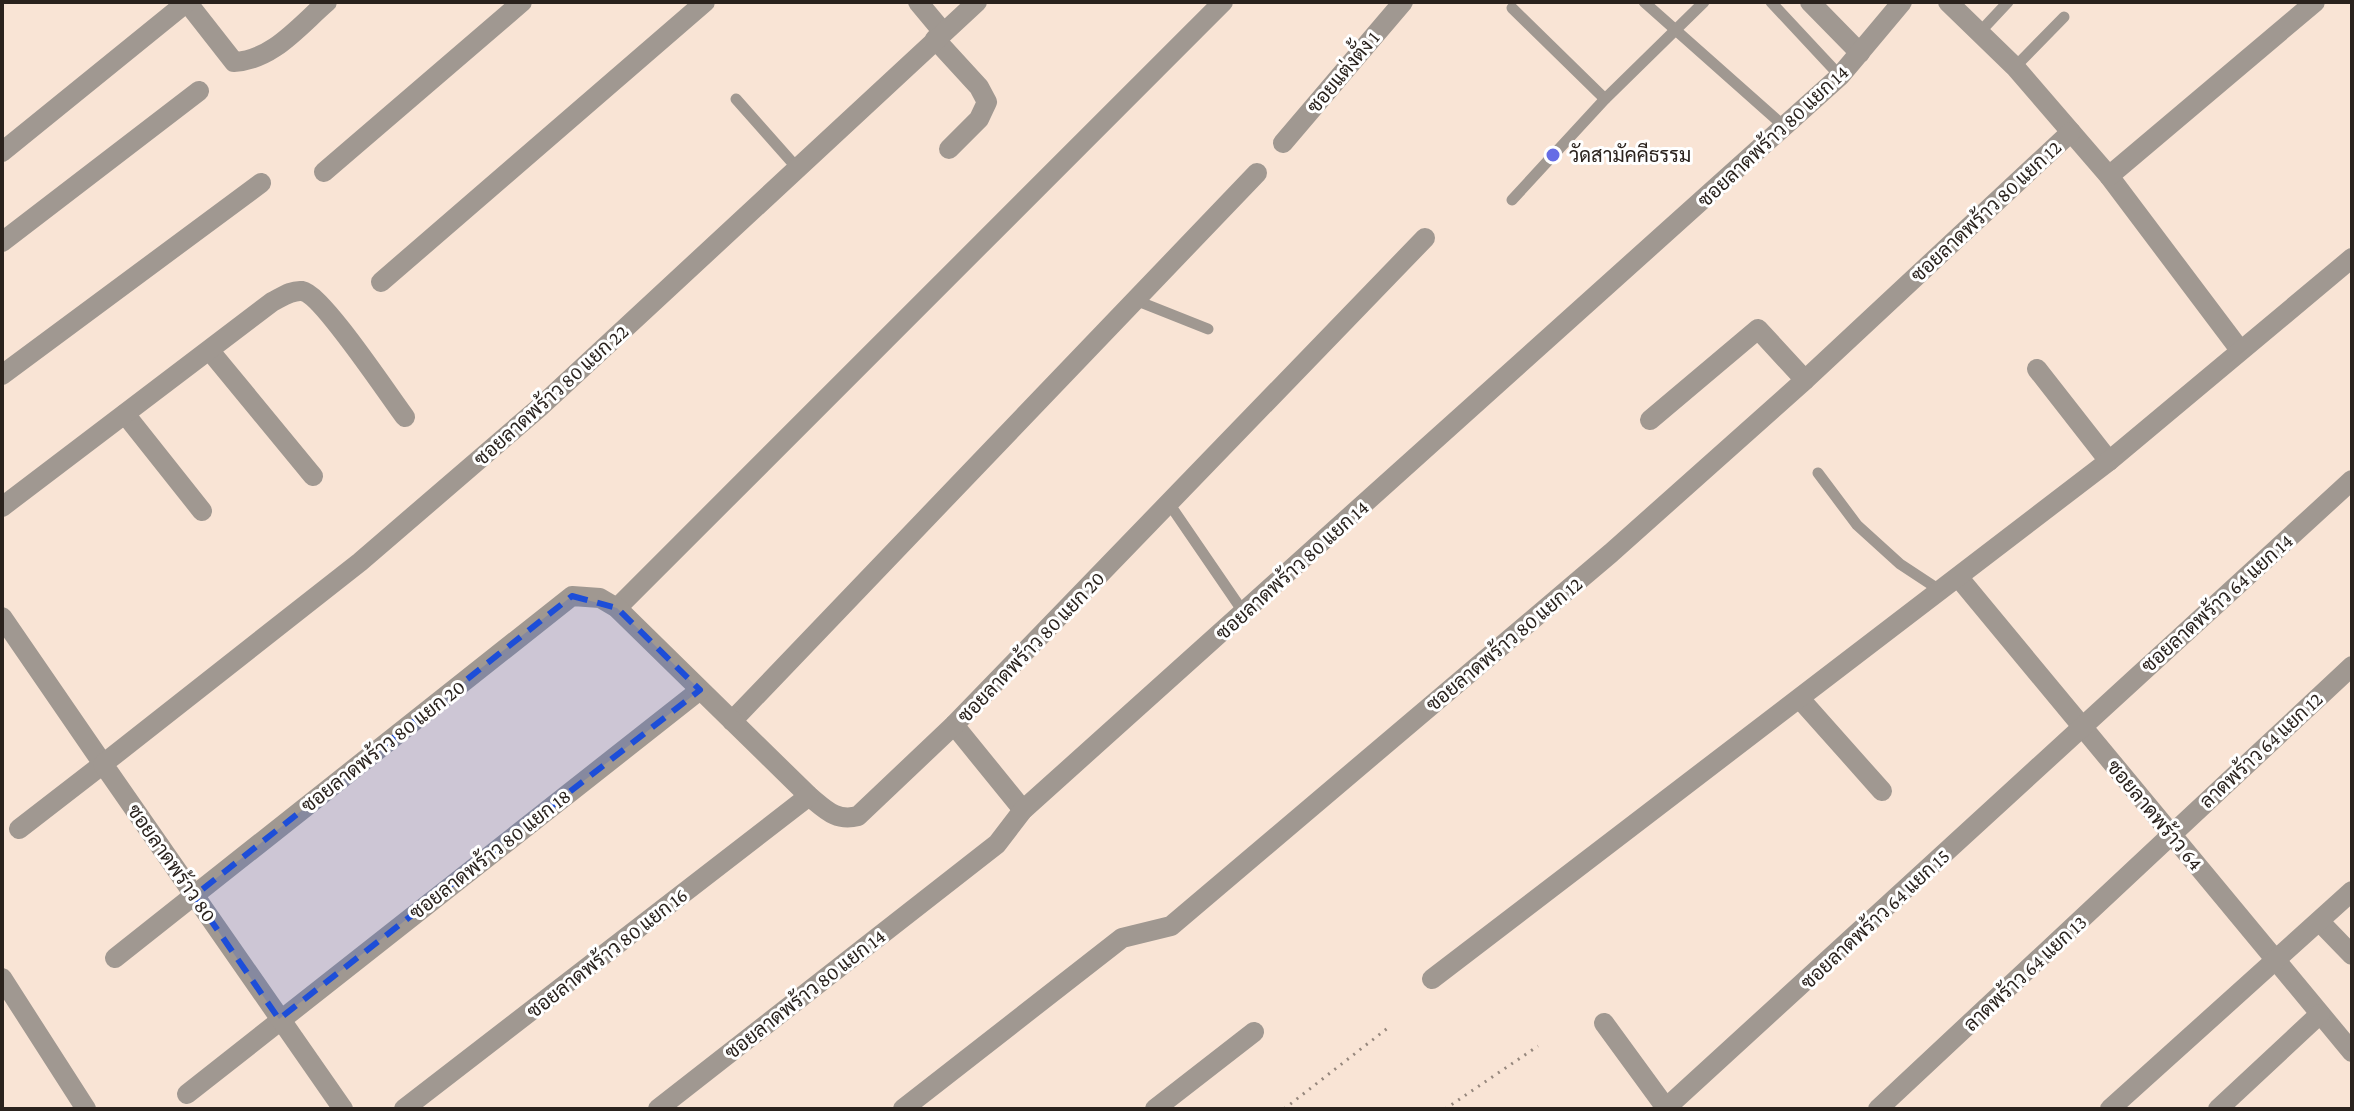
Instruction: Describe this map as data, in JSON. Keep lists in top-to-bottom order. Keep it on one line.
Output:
{"streets":{"street":["ซอยแต่งตั้ง 1","ซอยลาดพร้าว 80 แยก 14","ซอยลาดพร้าว 80 แยก 12","ซอยลาดพร้าว 80 แยก 22","ซอยลาดพร้าว 64 แยก 14","ซอยลาดพร้าว 80 แยก 20","ลาดพร้าว 64 แยก 12","ซอยลาดพร้าว 64","ซอยลาดพร้าว 80 แยก 18","ซอยลาดพร้าว 80","ซอยลาดพร้าว 64 แยก 15","ซอยลาดพร้าว 80 แยก 16","ลาดพร้าว 64 แยก 13"]},"crossings":[["ซอยลาดพร้าว 80 แยก 22","ซอยลาดพร้าว 80"],["ซอยลาดพร้าว 64 แยก 14","ซอยลาดพร้าว 64"],["ซอยลาดพร้าว 64 แยก 14","ซอยลาดพร้าว 64 แยก 15"],["ซอยลาดพร้าว 80 แยก 20","ซอยลาดพร้าว 80 แยก 18"],["ซอยลาดพร้าว 80 แยก 20","ซอยลาดพร้าว 80"],["ซอยลาดพร้าว 80 แยก 20","ซอยลาดพร้าว 80 แยก 16"],["ลาดพร้าว 64 แยก 12","ซอยลาดพร้าว 64"],["ลาดพร้าว 64 แยก 12","ลาดพร้าว 64 แยก 13"],["ซอยลาดพร้าว 64","ซอยลาดพร้าว 64 แยก 15"],["ซอยลาดพร้าว 64","ลาดพร้าว 64 แยก 13"],["ซอยลาดพร้าว 80 แยก 18","ซอยลาดพร้าว 80"]],"places":["วัดสามัคคีธรรม"]}
